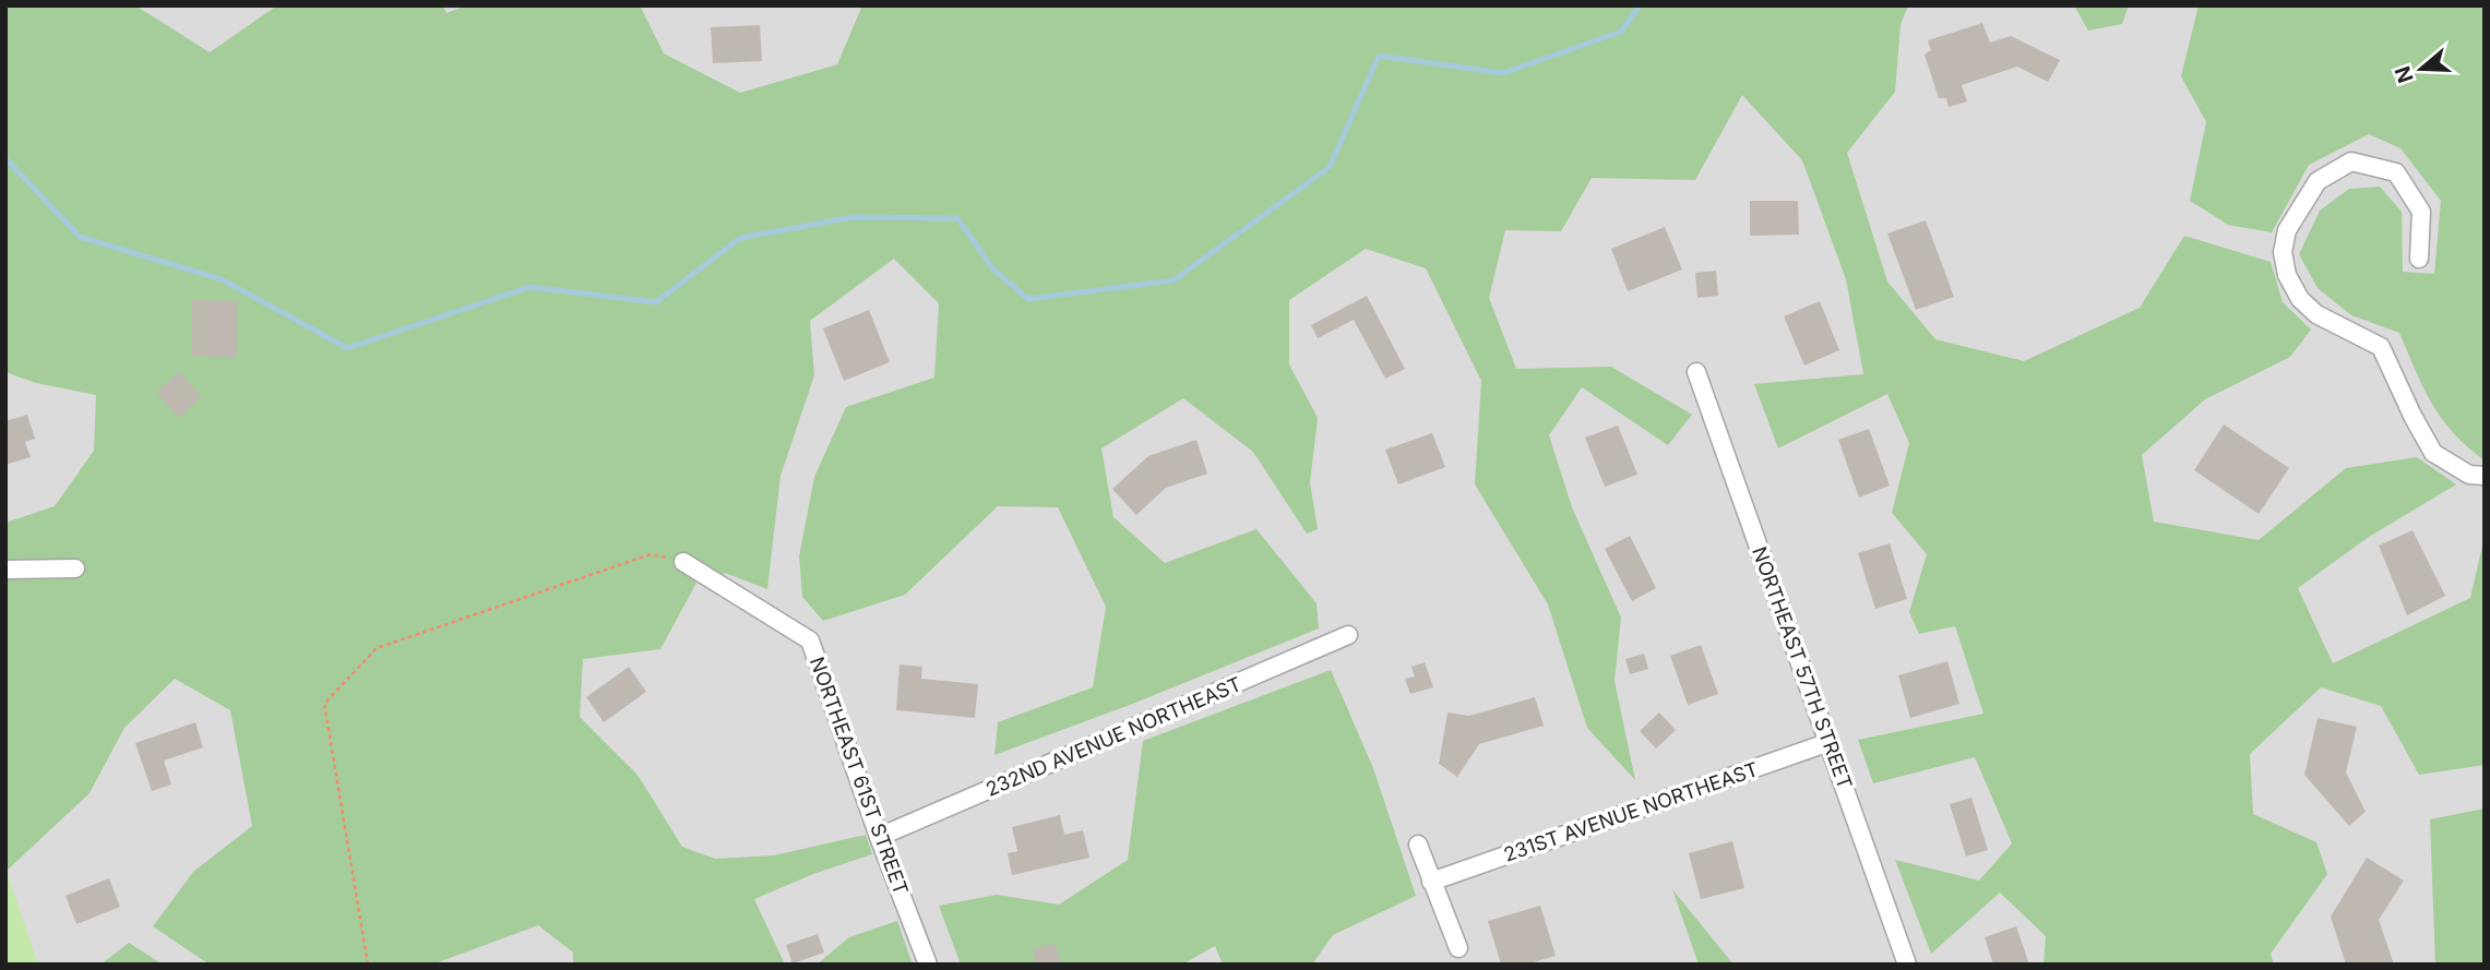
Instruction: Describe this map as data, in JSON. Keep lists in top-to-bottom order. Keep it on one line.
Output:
{"streets":{"street":["NORTHEAST 57TH STREET","232ND AVENUE NORTHEAST","NORTHEAST 61ST STREET","231ST AVENUE NORTHEAST"]},"crossings":[["NORTHEAST 57TH STREET","231ST AVENUE NORTHEAST"],["232ND AVENUE NORTHEAST","NORTHEAST 61ST STREET"]],"north":"left"}
